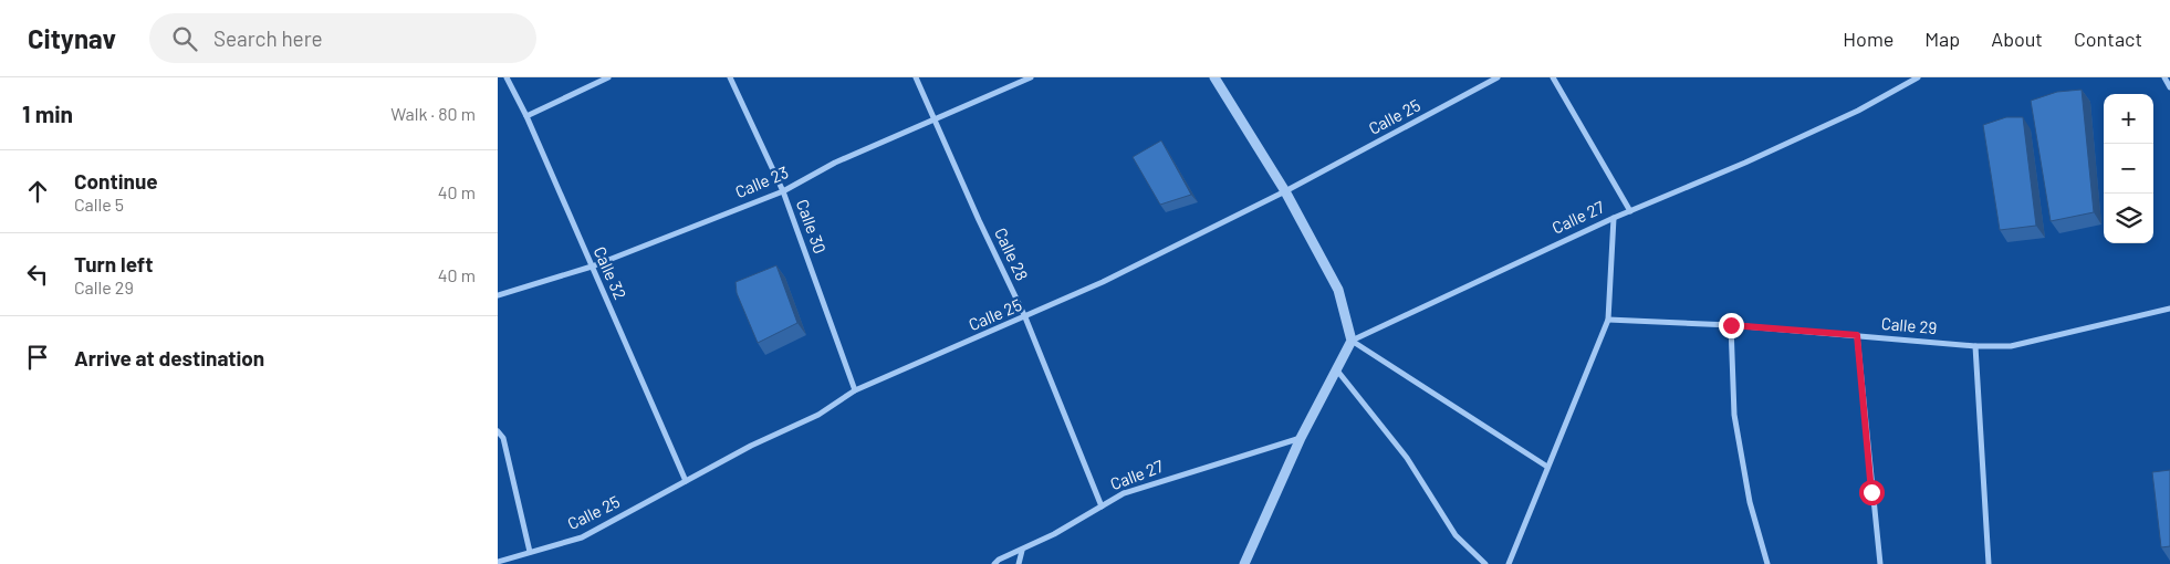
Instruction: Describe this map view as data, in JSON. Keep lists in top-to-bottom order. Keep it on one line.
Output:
{"streets":{"street":["Calle 25","Calle 23","Calle 27","Calle 30","Calle 28","Calle 32","Calle 29"]},"crossings":[["Calle 25","Calle 30"],["Calle 25","Calle 28"],["Calle 25","Calle 32"],["Calle 23","Calle 30"],["Calle 23","Calle 28"],["Calle 23","Calle 32"],["Calle 27","Calle 28"]],"page":{"header":"Citynav","search":"Search here","nav":["Home","Map","About","Contact"],"heading":["1 min","Walk · 80 m"],"map_buttons":["+","−"],"list":[["Continue","Calle 5","40 m"],["Turn left","Calle 29","40 m"],"Arrive at destination"]}}
